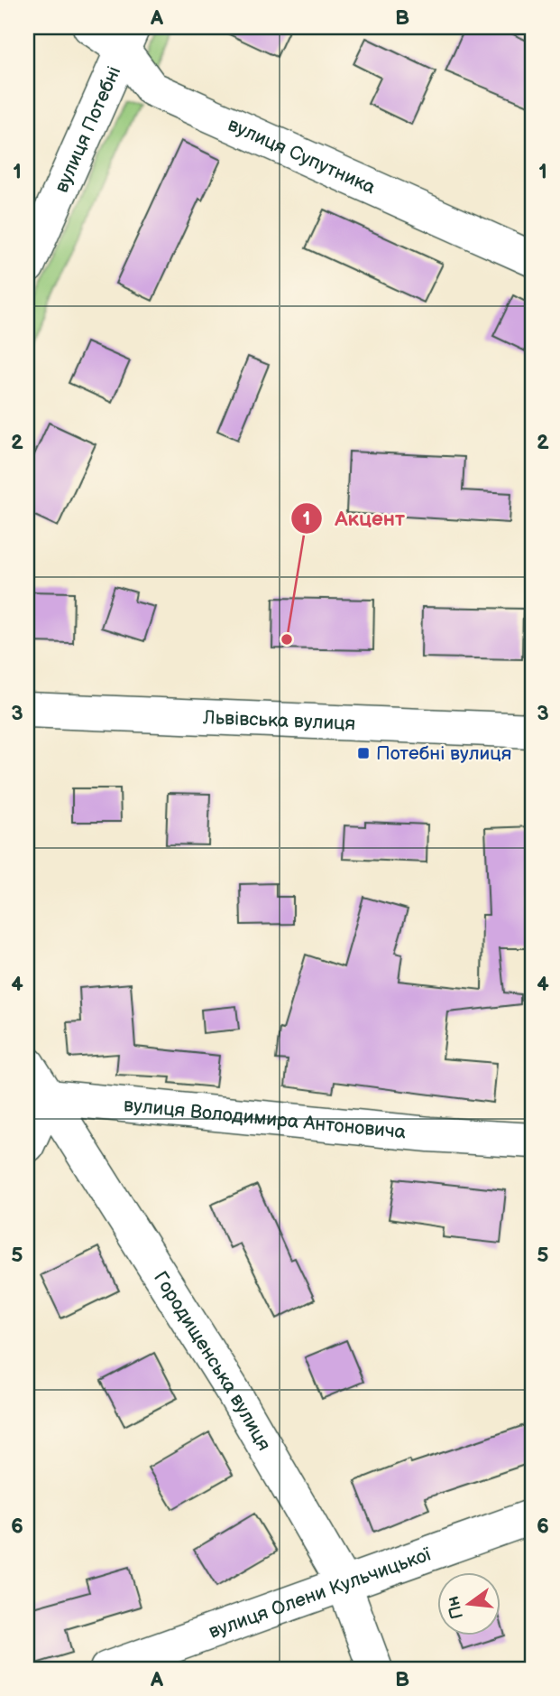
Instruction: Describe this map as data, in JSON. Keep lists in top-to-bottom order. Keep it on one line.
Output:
{"streets":{"street":["вулиця Потебні","вулиця Супутника","Львівська вулиця","вулиця Володимира Антоновича","Городищенська вулиця","вулиця Олени Кульчицької"]},"crossings":[["вулиця Потебні","вулиця Супутника"],["вулиця Володимира Антоновича","Городищенська вулиця"],["Городищенська вулиця","вулиця Олени Кульчицької"]],"places":{"other":["Акцент"],"transit":["Потебні вулиця"]},"north":"left","grid":{"columns":["A","B"],"rows":["1","2","3","4","5","6"]}}
